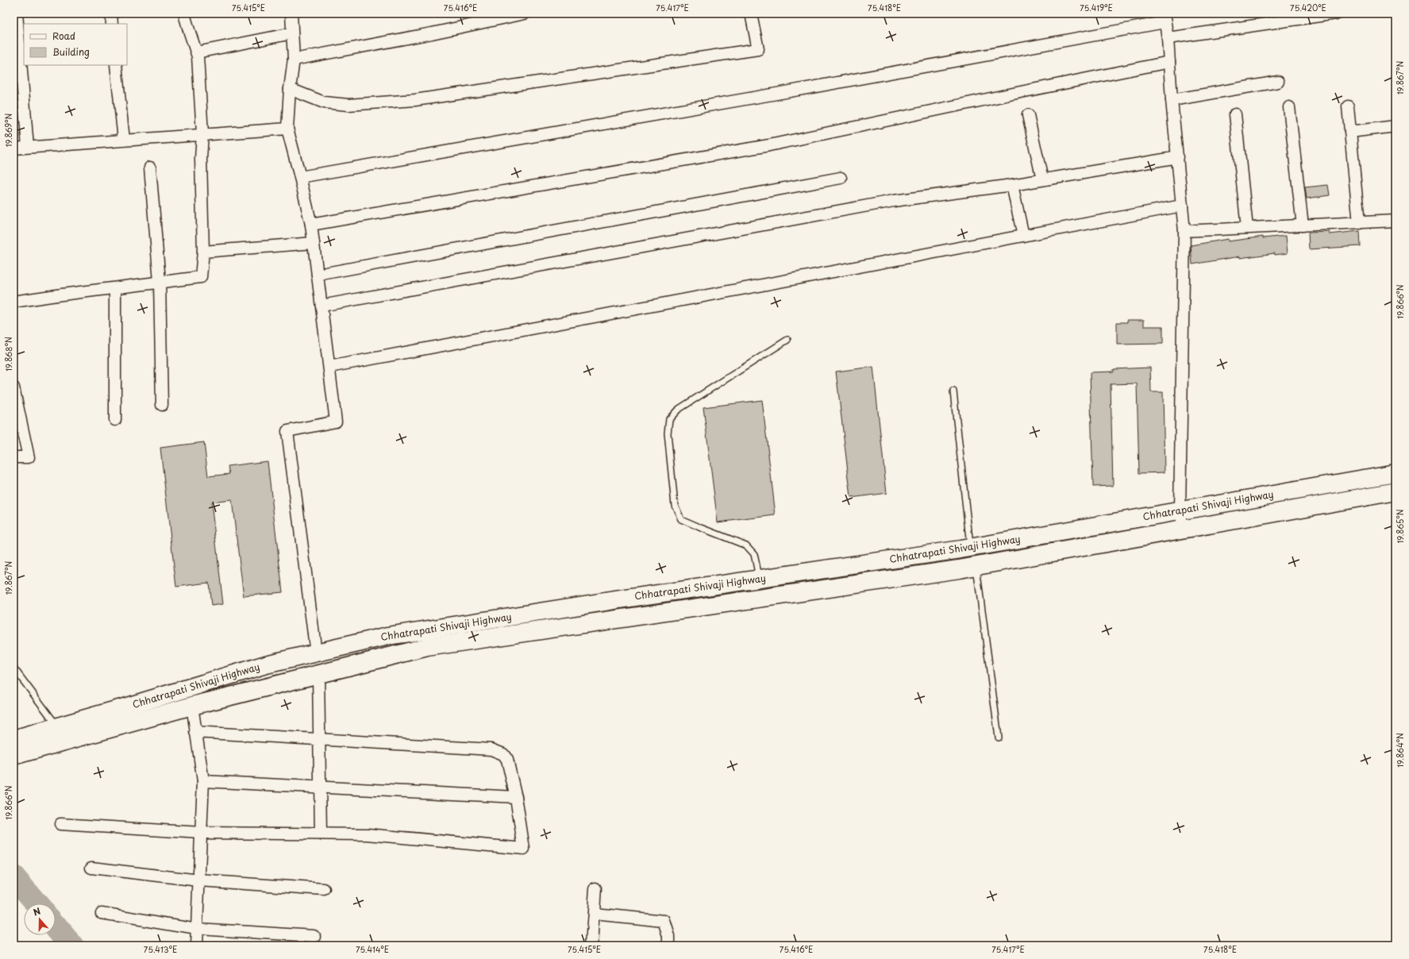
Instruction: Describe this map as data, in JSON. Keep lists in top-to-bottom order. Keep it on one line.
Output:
{"streets":{"main road":["Chhatrapati Shivaji Highway"]},"legend":["Road","Building"],"north":"top","coordinates":["75.415°E","75.416°E","75.417°E","75.418°E","75.419°E","75.420°E","19.867°N","19.869°N","19.866°N","19.868°N","19.865°N","19.864°N","75.413°E","75.414°E"]}
